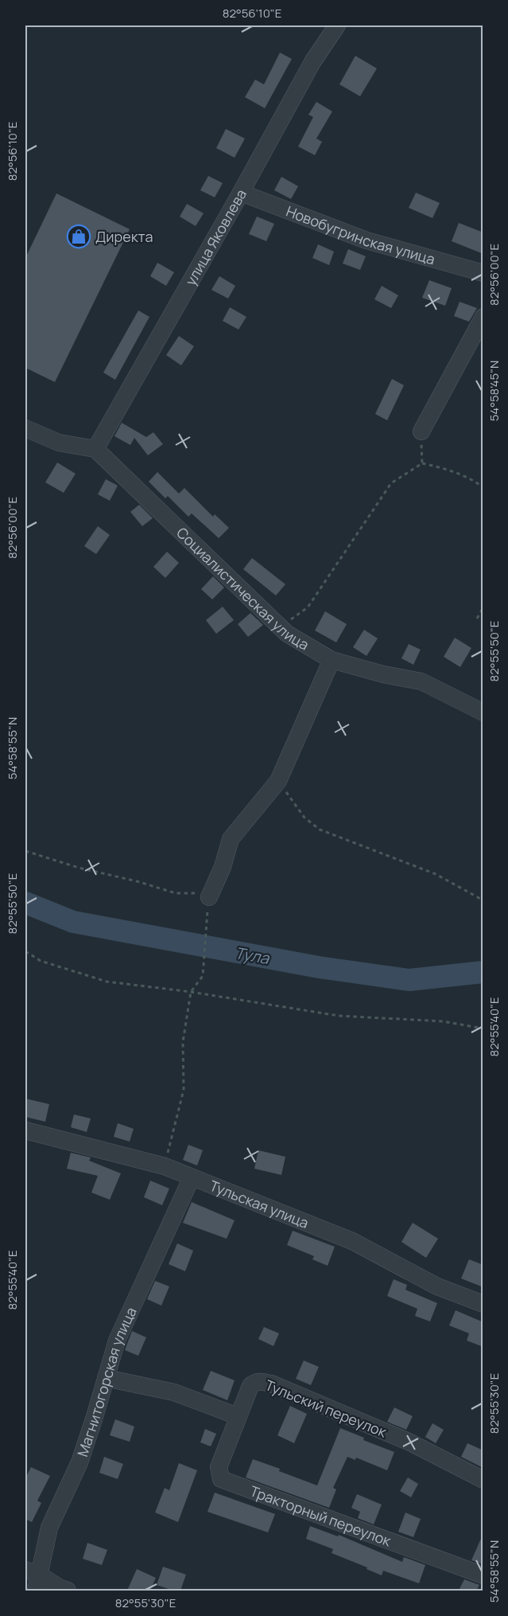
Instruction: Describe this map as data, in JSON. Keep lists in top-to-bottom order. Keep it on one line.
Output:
{"streets":{"street":["Новобугринская улица","улица Яковлева","Социалистическая улица","Тульская улица","Магнитогорская улица","Тульский переулок","Тракторный переулок"]},"crossings":[["Новобугринская улица","улица Яковлева"],["улица Яковлева","Социалистическая улица"],["Тульская улица","Магнитогорская улица"],["Тульский переулок","Тракторный переулок"]],"water":["Тула"],"places":{"shop":["Директа"]},"coordinates":["82°56'10\"E","82°56'00\"E","54°58'45\"N","82°55'50\"E","54°58'55\"N","82°55'40\"E","82°55'30\"E"]}
